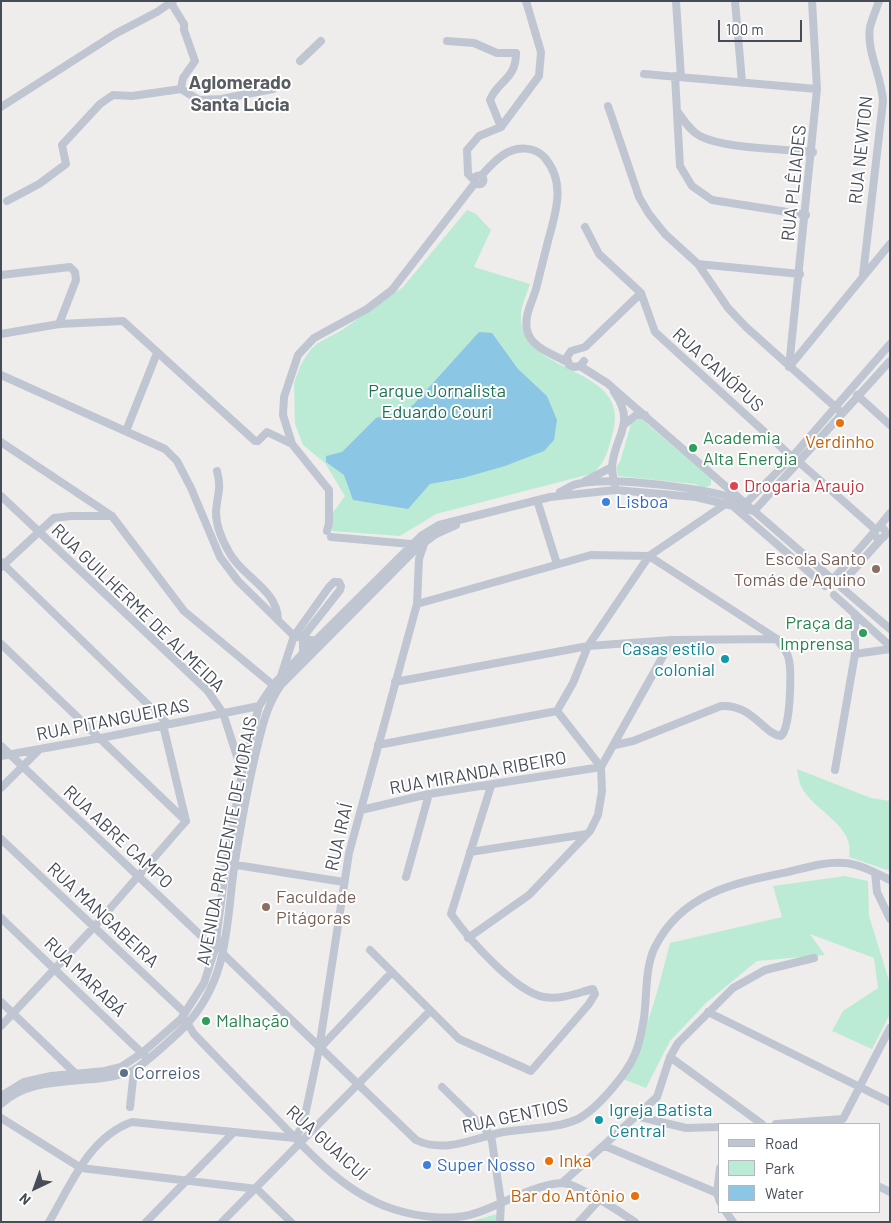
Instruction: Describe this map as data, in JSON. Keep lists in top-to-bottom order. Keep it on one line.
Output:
{"streets":{"street":["RUA NEWTON","RUA PLÊIADES","RUA CANÓPUS","RUA GUILHERME DE ALMEIDA","RUA PITANGUEIRAS","RUA MIRANDA RIBEIRO","RUA ABRE CAMPO","RUA IRAÍ","AVENIDA PRUDENTE DE MORAIS","RUA MANGABEIRA","RUA MARABÁ","RUA GENTIOS","RUA GUAICUÍ"]},"crossings":[["RUA GUILHERME DE ALMEIDA","RUA PITANGUEIRAS"],["RUA GUILHERME DE ALMEIDA","AVENIDA PRUDENTE DE MORAIS"],["RUA PITANGUEIRAS","RUA ABRE CAMPO"],["RUA PITANGUEIRAS","AVENIDA PRUDENTE DE MORAIS"],["RUA MIRANDA RIBEIRO","RUA IRAÍ"],["RUA ABRE CAMPO","AVENIDA PRUDENTE DE MORAIS"],["RUA IRAÍ","RUA GENTIOS"],["RUA IRAÍ","RUA GUAICUÍ"],["AVENIDA PRUDENTE DE MORAIS","RUA MANGABEIRA"],["AVENIDA PRUDENTE DE MORAIS","RUA MARABÁ"],["AVENIDA PRUDENTE DE MORAIS","RUA GENTIOS"],["AVENIDA PRUDENTE DE MORAIS","RUA GUAICUÍ"]],"districts":["Aglomerado Santa Lúcia"],"parks":["Parque Jornalista Eduardo Couri"],"places":["Verdinho","Academia Alta Energia","Drogaria Araujo","Lisboa","Escola Santo Tomás de Aquino","Praça da Imprensa","Casas estilo colonial","Faculdade Pitágoras","Malhação","Correios","Igreja Batista Central","Inka","Super Nosso","Bar do Antônio"],"legend":["Road","Park","Water"],"scale_bar":"100 m","north":"bottom left"}
